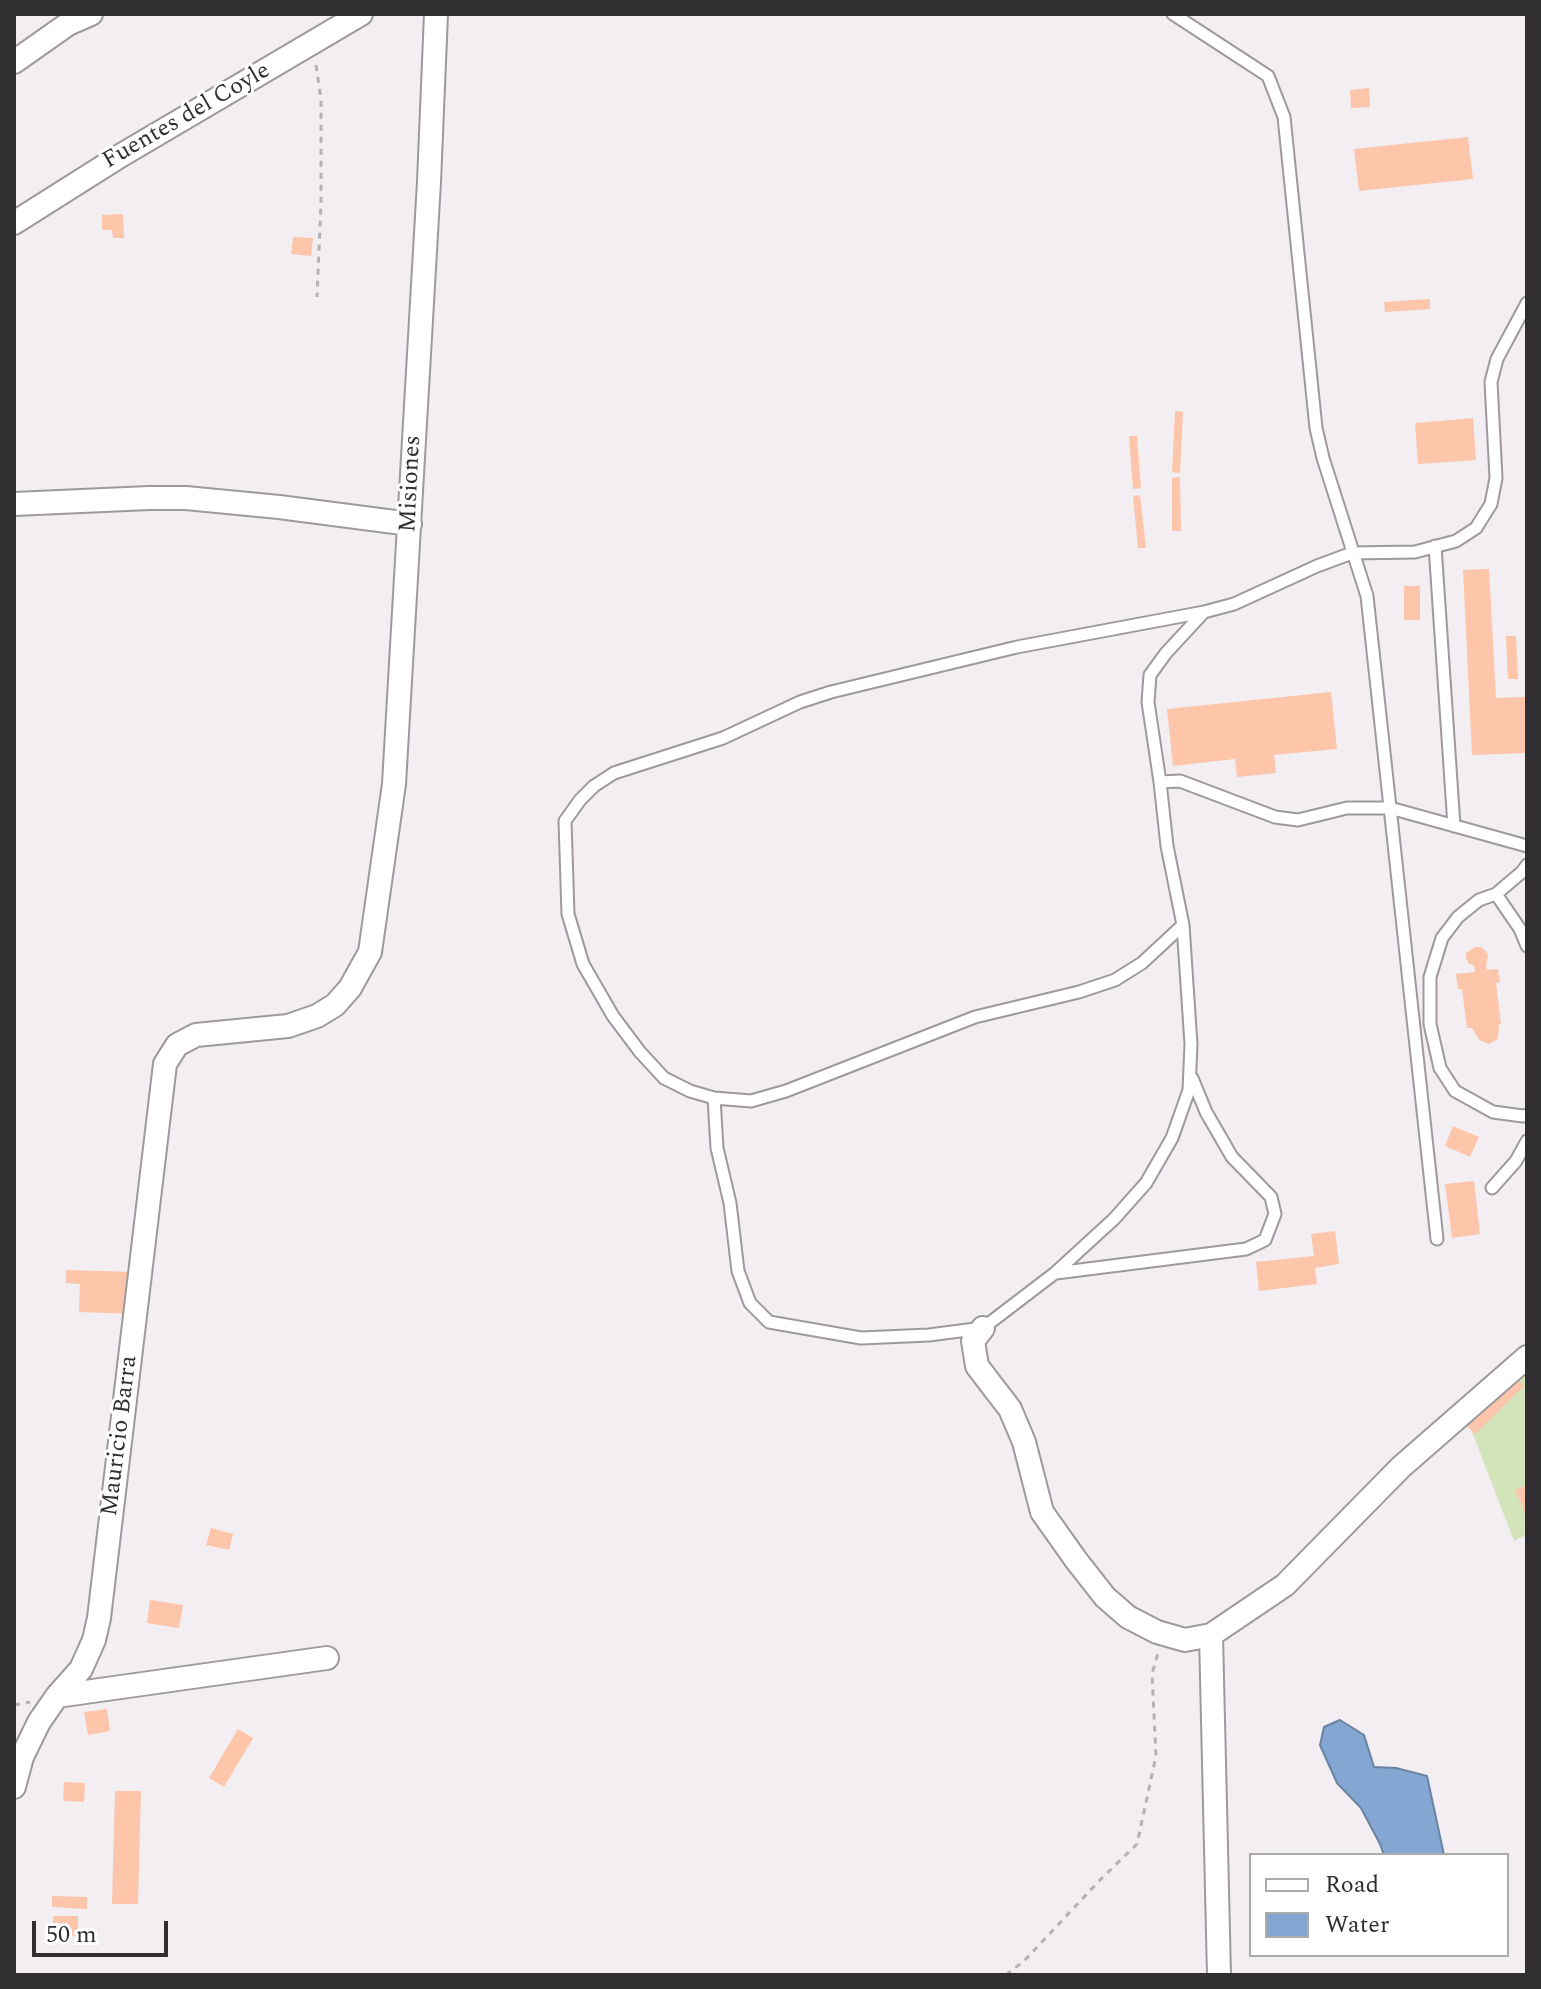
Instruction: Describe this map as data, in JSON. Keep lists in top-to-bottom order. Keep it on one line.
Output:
{"streets":{"street":["Fuentes del Coyle","Misiones","Mauricio Barra"]},"crossings":[["Misiones","Mauricio Barra"]],"legend":["Road","Water"],"scale_bar":"50 m"}
